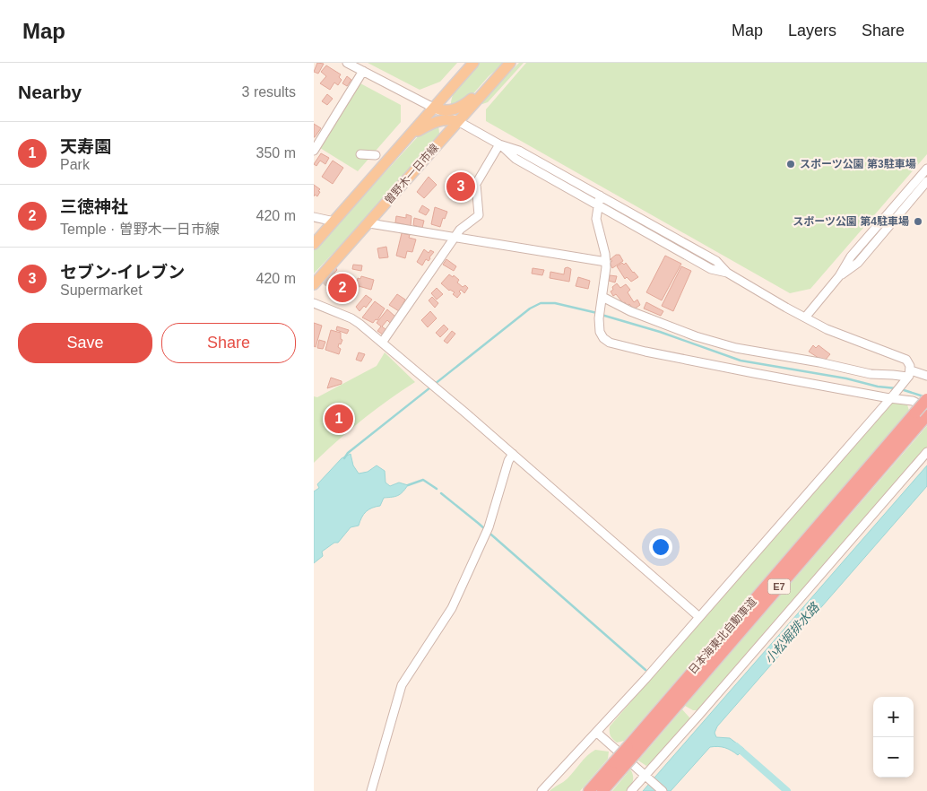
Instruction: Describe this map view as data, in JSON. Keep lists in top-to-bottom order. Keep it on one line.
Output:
{"streets":{"highway":["E7","日本海東北自動車道"],"main road":["曽野木一日市線"]},"water":["小松堀排水路"],"places":["スポーツ公園 第3駐車場","スポーツ公園 第4駐車場"],"page":{"header":"Map","nav":["Map","Layers","Share"],"heading":["Nearby","3 results"],"list":[{"mark":"1","name":"天寿園","note":"Park","value":"350 m"},{"mark":"2","name":"三徳神社","note":"Temple · 曽野木一日市線","value":"420 m"},{"mark":"3","name":"セブン-イレブン","note":"Supermarket","value":"420 m"}],"pins":["3","2","1"],"buttons":["Save","Share"],"map_buttons":["+","−"]}}
